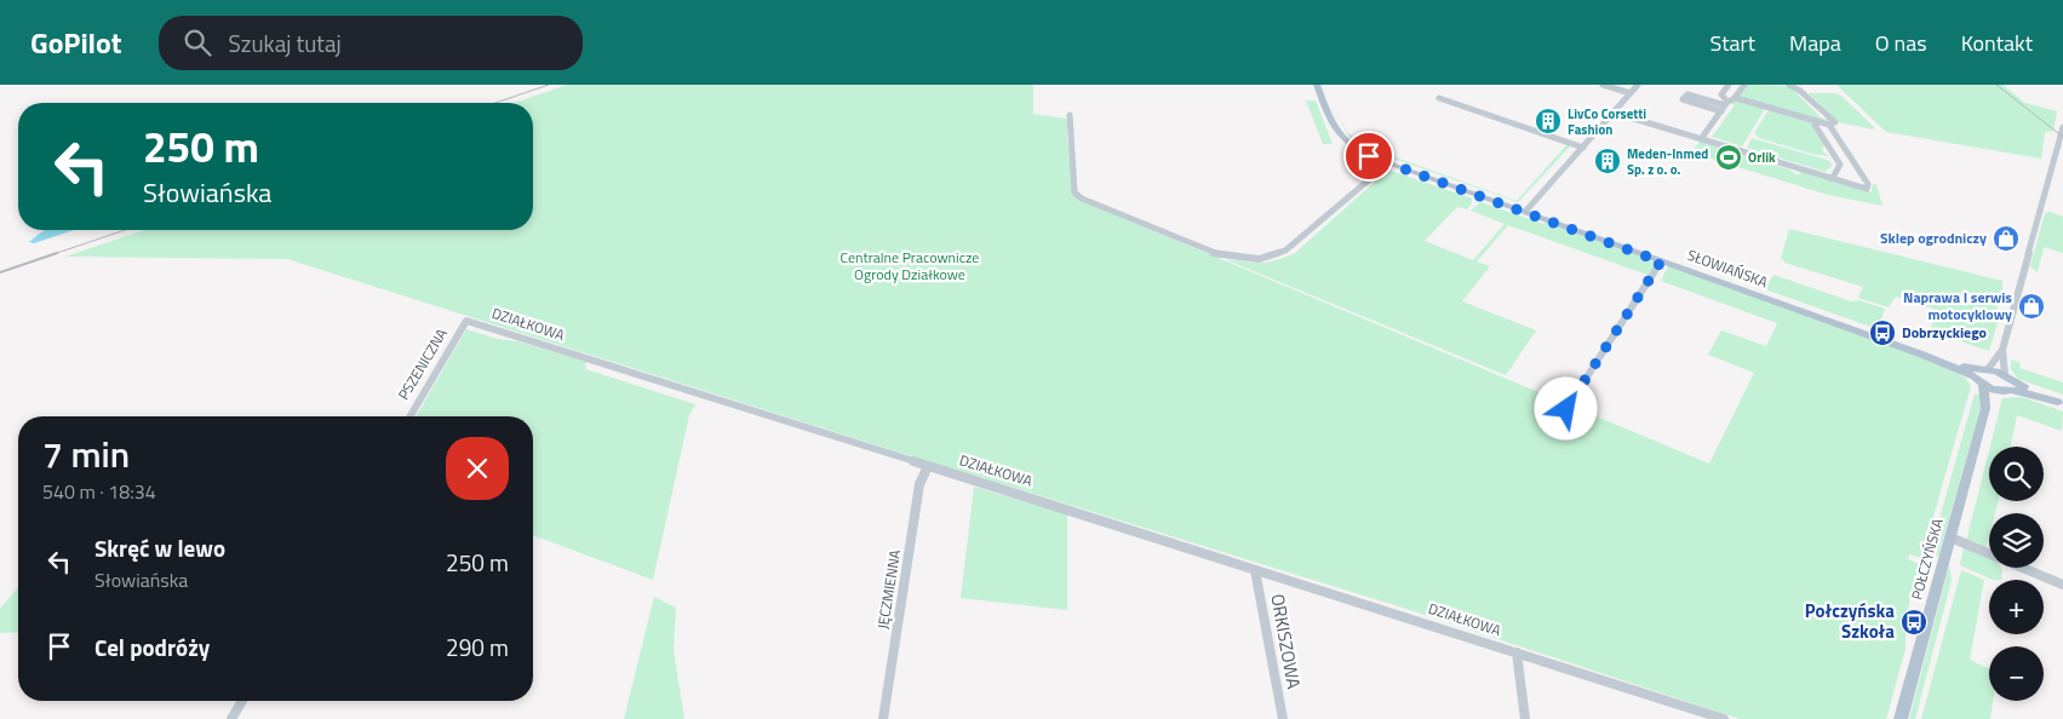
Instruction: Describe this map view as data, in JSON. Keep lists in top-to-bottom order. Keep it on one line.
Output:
{"streets":{"main road":["SŁOWIAŃSKA","POŁCZYŃSKA"],"street":["DZIAŁKOWA","PSZENICZNA","JĘCZMIENNA","ORKISZOWA"]},"crossings":[["DZIAŁKOWA","PSZENICZNA"],["DZIAŁKOWA","JĘCZMIENNA"],["DZIAŁKOWA","ORKISZOWA"]],"parks":["Centralne Pracownicze Ogrody Działkowe"],"places":{"building":["LivCo Corsetti Fashion","Meden-Inmed Sp. z o. o."],"sports":["Orlik"],"shop":["Sklep ogrodniczy","Naprawa I serwis motocyklowy"],"bus stop":["Dobrzyckiego","Połczyńska Szkoła"]},"page":{"header":"GoPilot","search":"Szukaj tutaj","nav":["Start","Mapa","O nas","Kontakt"],"turn":["250 m","Słowiańska"],"heading":["7 min","540 m · 18:34"],"map_buttons":["+","−"],"list":[{"name":"Skręć w lewo","note":"Słowiańska","value":"250 m"},{"name":"Cel podróży","value":"290 m"}]}}
